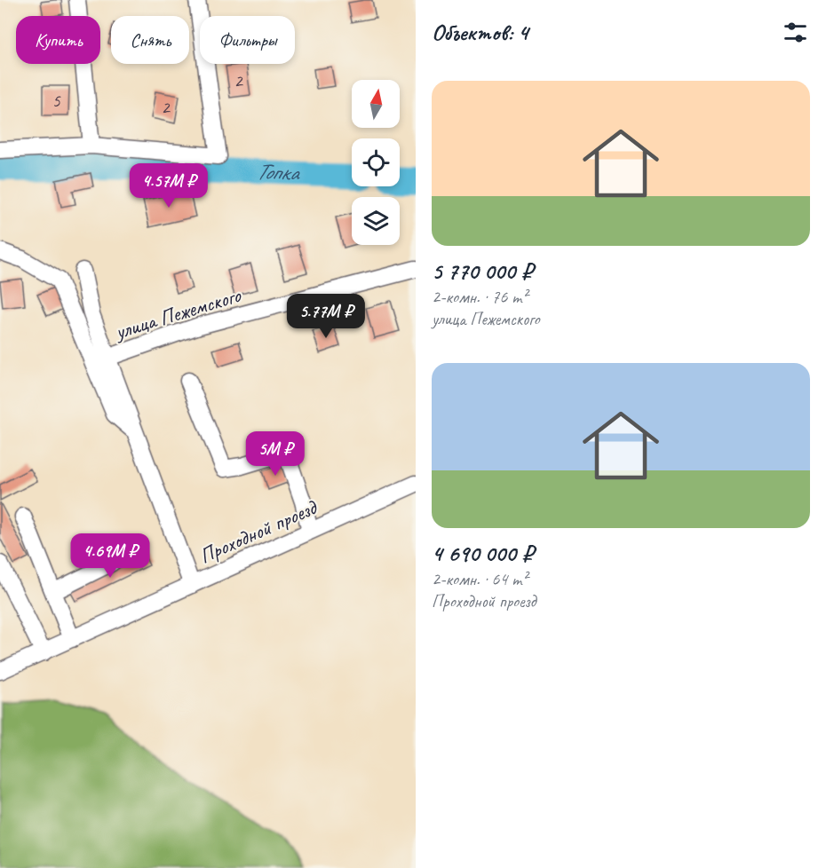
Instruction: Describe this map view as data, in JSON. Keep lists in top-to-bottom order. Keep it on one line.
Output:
{"streets":{"street":["улица Пежемского","Проходной проезд"]},"water":["Топка"],"house_numbers":["2","5","2"],"north":"top","page":{"heading":"Объектов: 4","chip":["Купить","Снять","Фильтры"],"list":[{"name":"5 770 000 ₽","note":"2-комн. · 76 m² · улица Пежемского"},{"name":"4 690 000 ₽","note":"2-комн. · 64 m² · Проходной проезд"}],"price":["4.57M ₽","5.77M ₽","5M ₽","4.69M ₽"]}}
